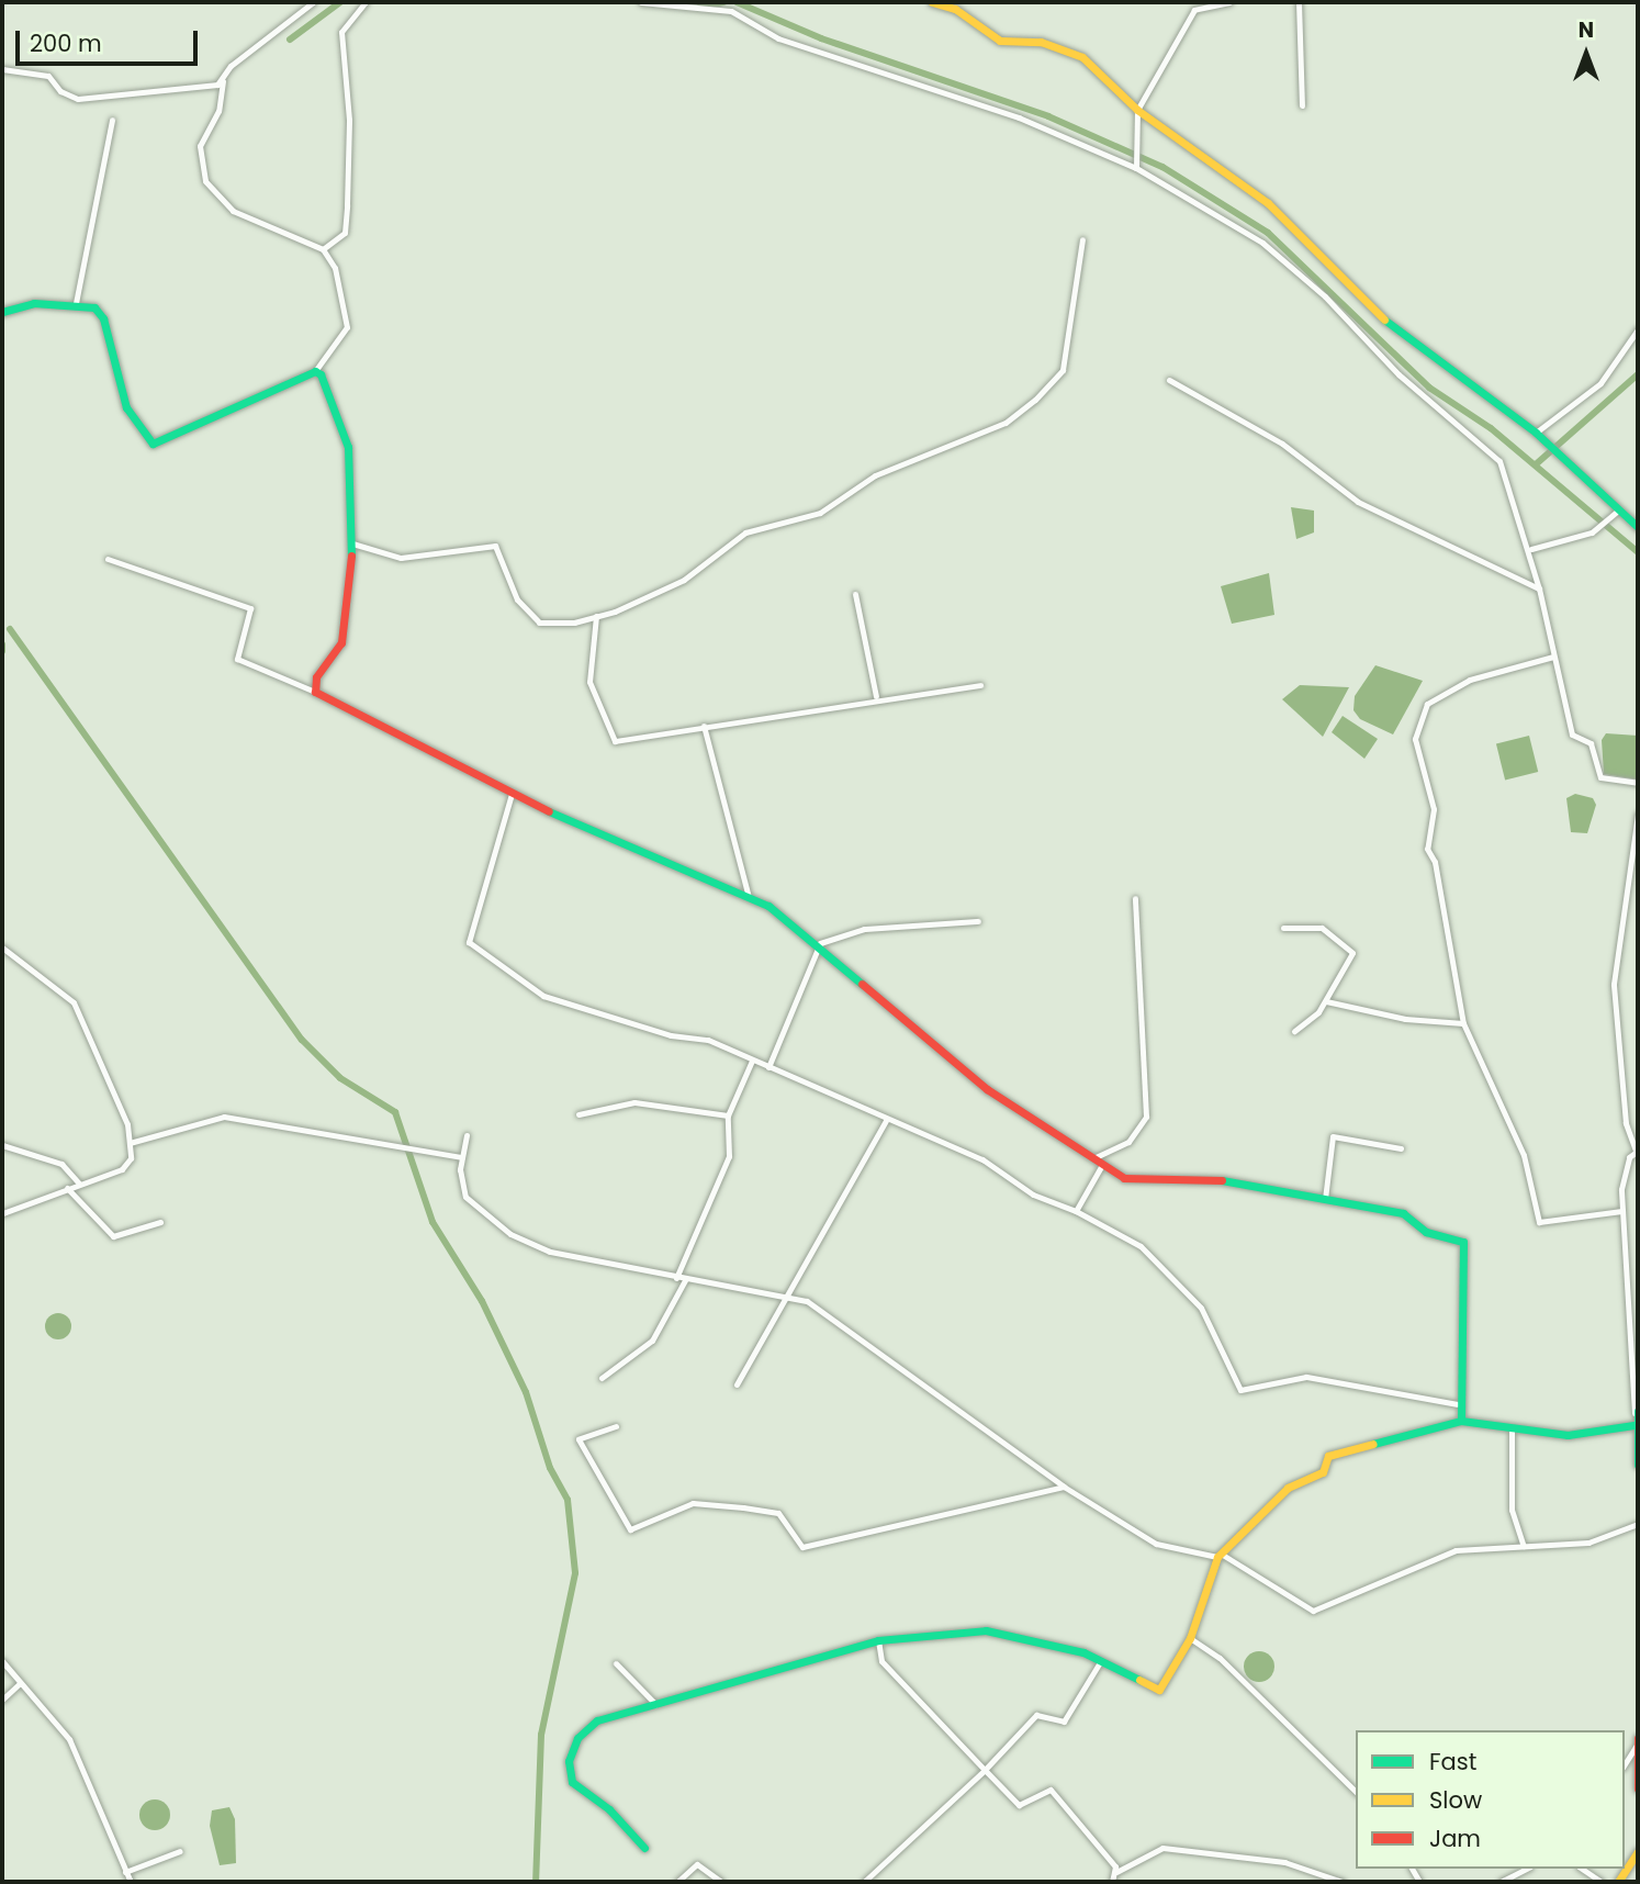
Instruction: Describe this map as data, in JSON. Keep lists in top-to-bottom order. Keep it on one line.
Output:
{"legend":["Fast","Slow","Jam"],"scale_bar":"200 m","north":"top"}
